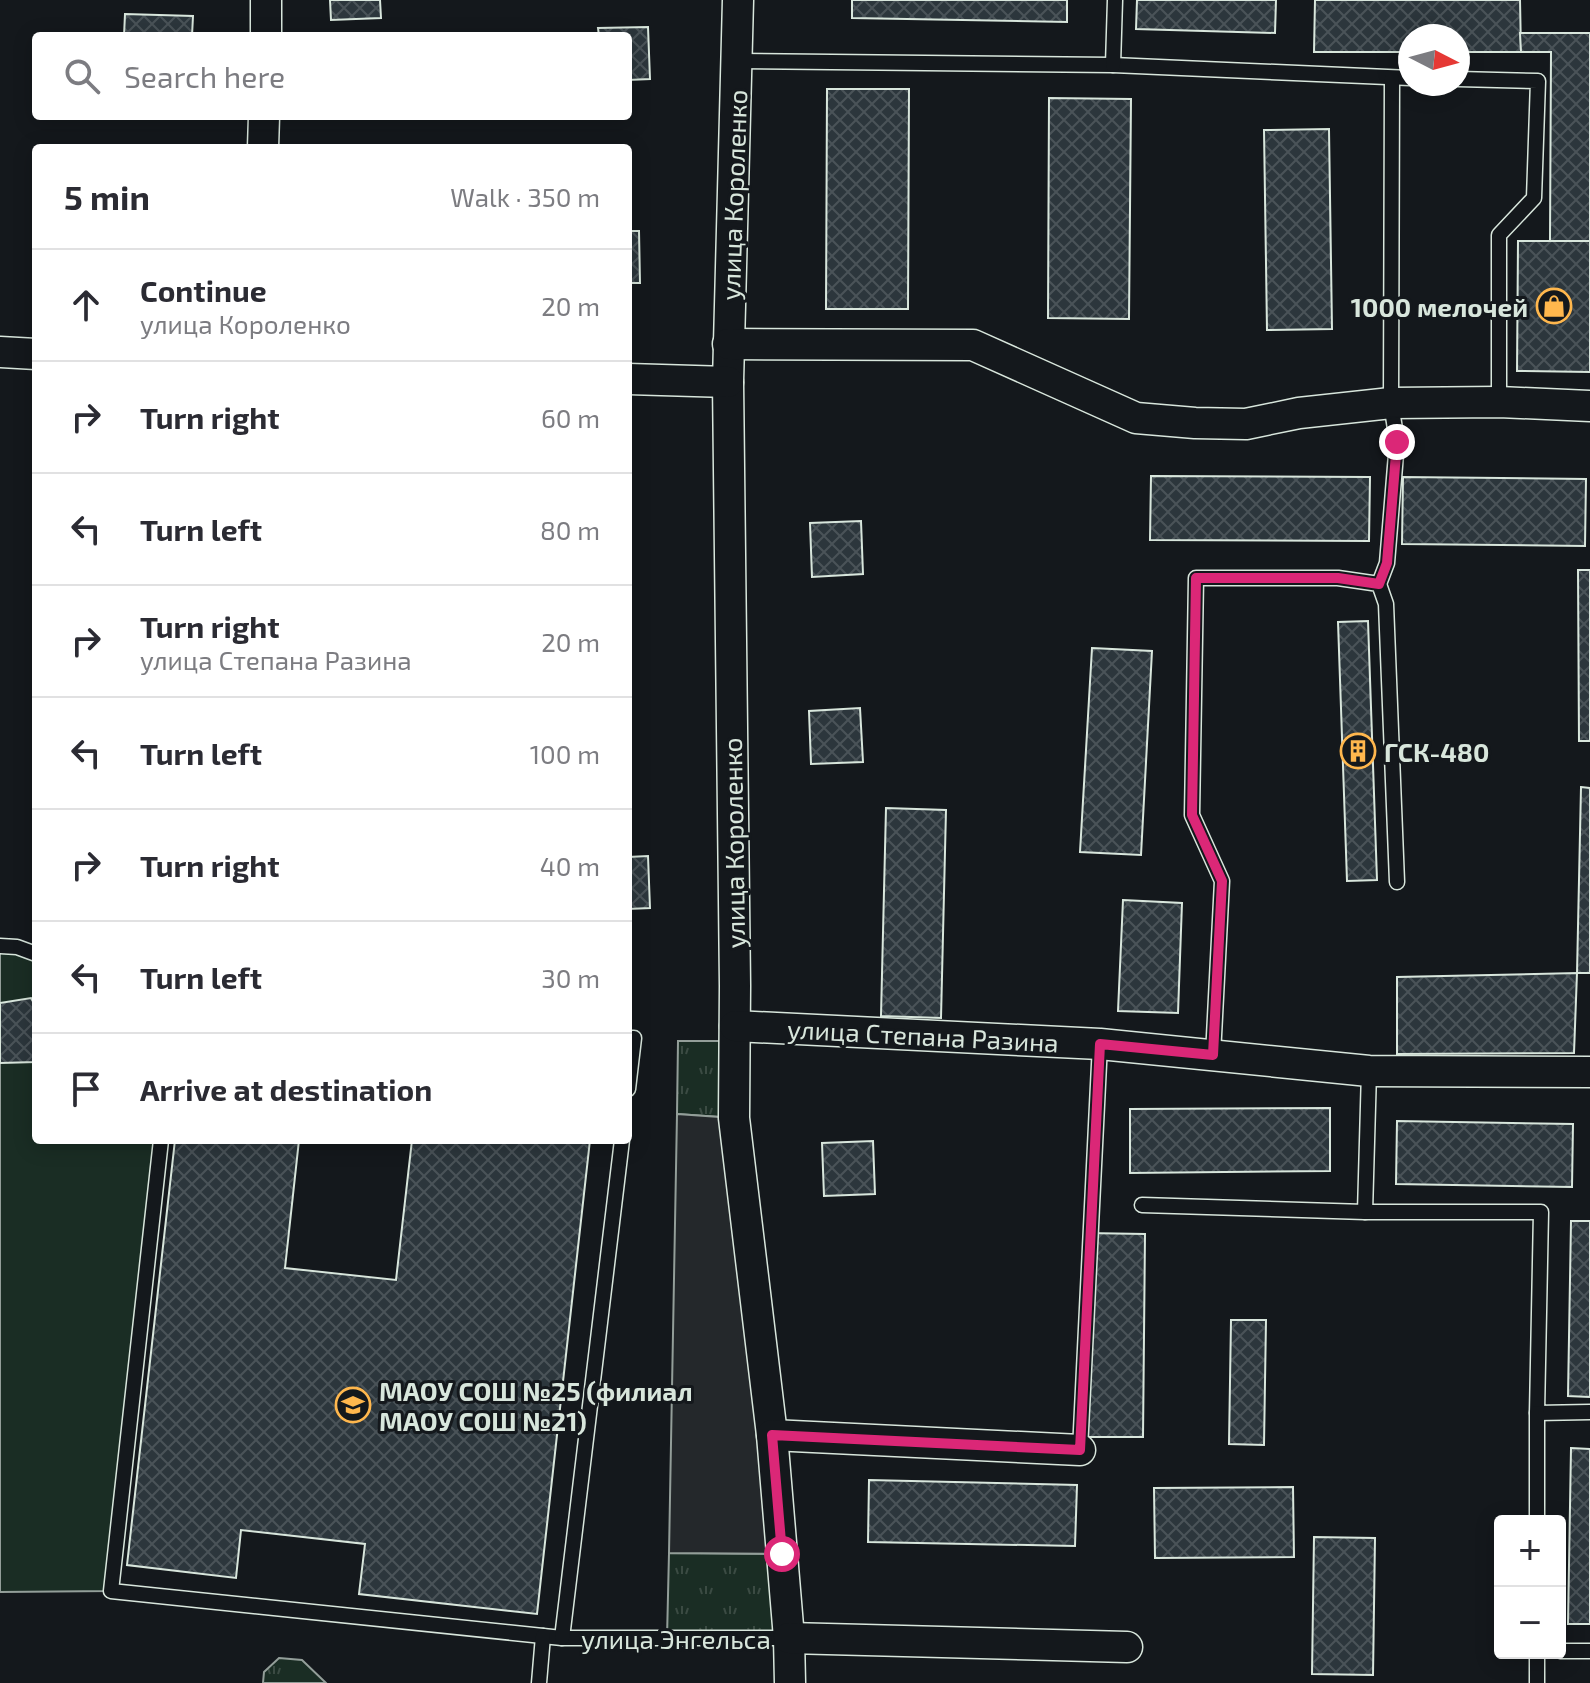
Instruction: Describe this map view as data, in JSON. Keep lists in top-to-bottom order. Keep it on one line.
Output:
{"streets":{"street":["улица Короленко","улица Степана Разина"],"lane":["улица Энгельса"]},"crossings":[["улица Короленко","улица Степана Разина"],["улица Короленко","улица Энгельса"]],"places":{"shop":["1000 мелочей"],"building":["ГСК-480"],"school or university":["МАОУ СОШ №25 (филиал МАОУ СОШ №21)"]},"north":"right","page":{"search":"Search here","heading":["5 min","Walk · 350 m"],"list":[["Continue","улица Короленко","20 m"],["Turn right","60 m"],["Turn left","80 m"],["Turn right","улица Степана Разина","20 m"],["Turn left","100 m"],["Turn right","40 m"],["Turn left","30 m"],"Arrive at destination"],"map_buttons":["+","−"]}}
